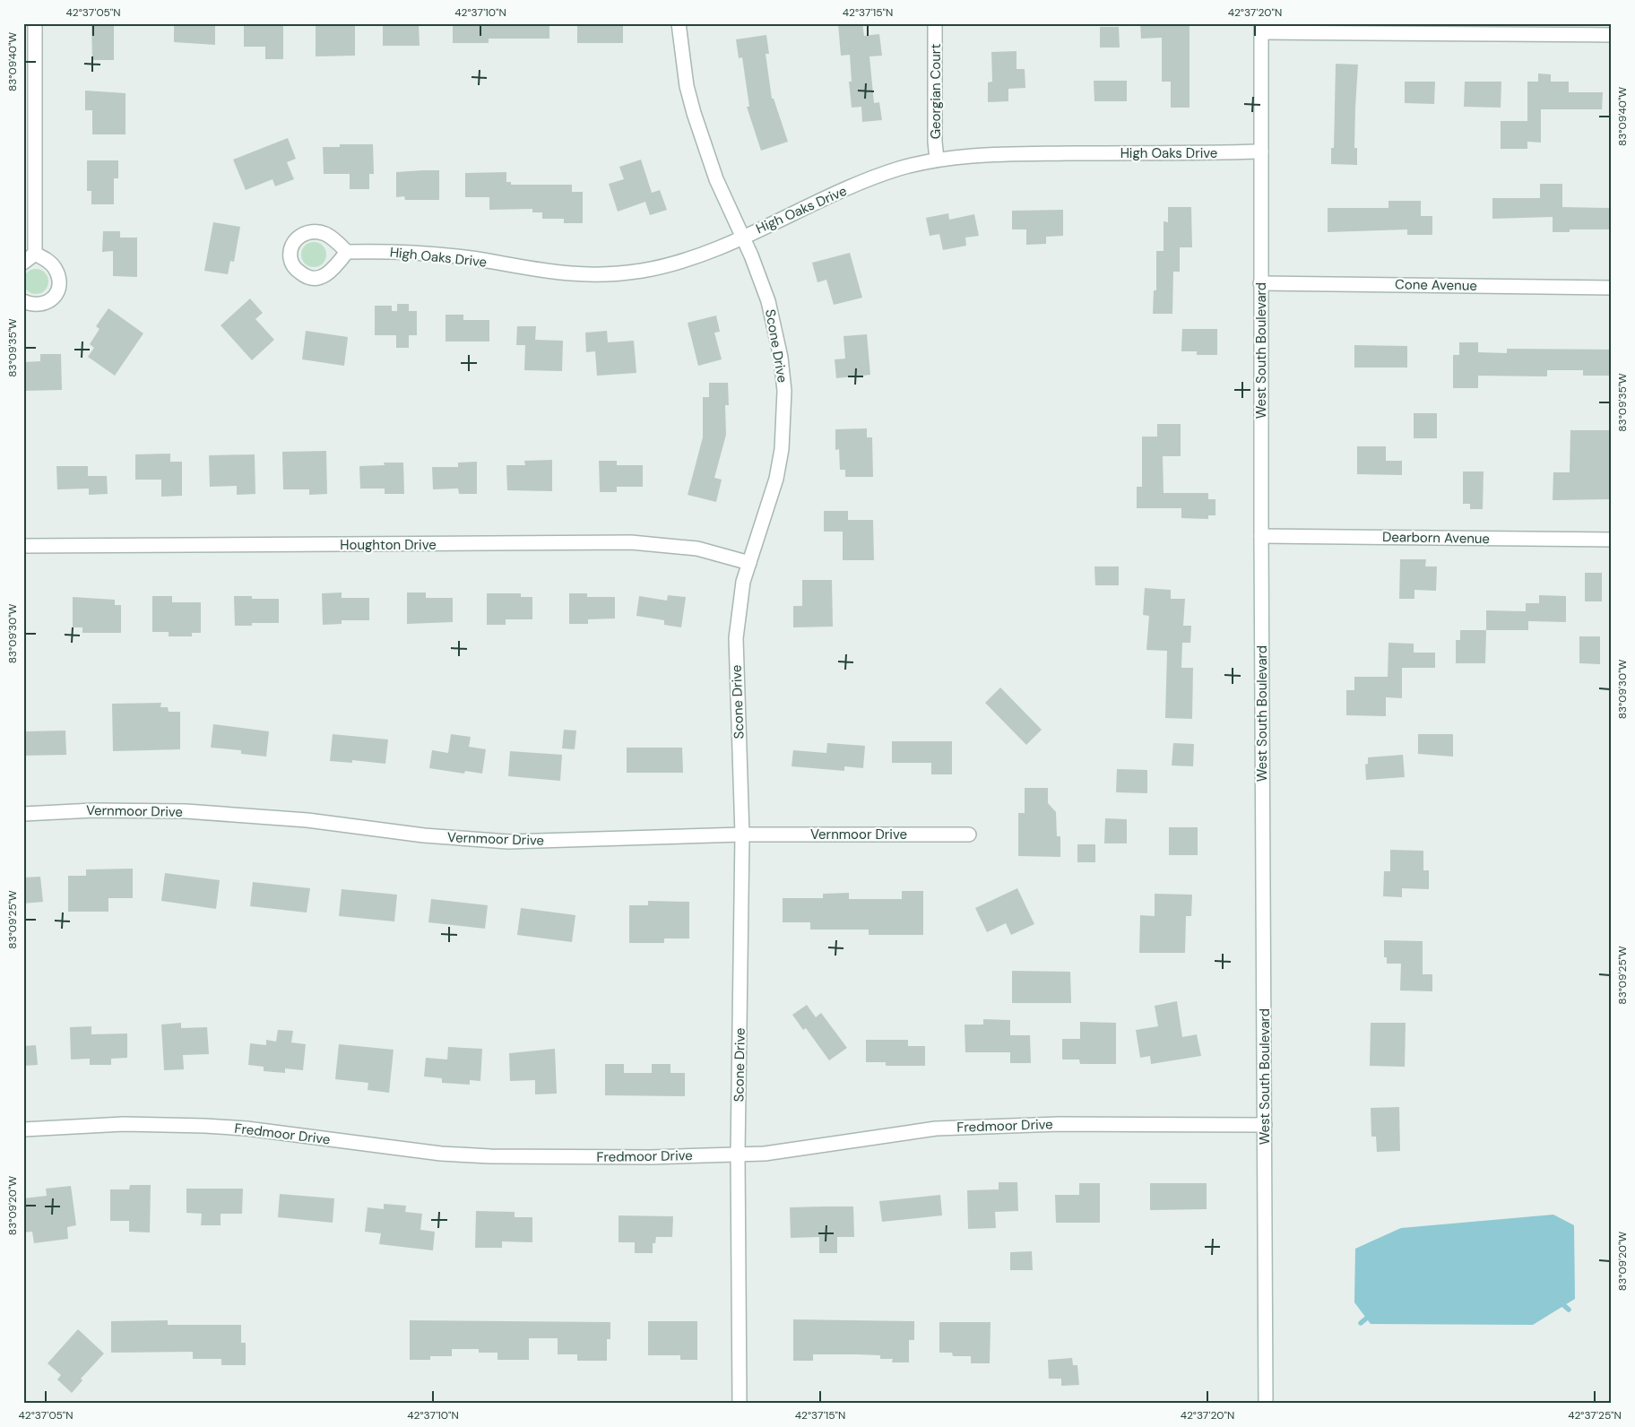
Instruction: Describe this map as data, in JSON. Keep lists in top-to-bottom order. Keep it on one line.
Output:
{"streets":{"street":["Georgian Court","High Oaks Drive","Cone Avenue","Scone Drive","West South Boulevard","Dearborn Avenue","Houghton Drive","Vernmoor Drive","Fredmoor Drive"]},"crossings":[["Georgian Court","High Oaks Drive"],["High Oaks Drive","Scone Drive"],["High Oaks Drive","West South Boulevard"],["Cone Avenue","West South Boulevard"],["Scone Drive","Houghton Drive"],["Scone Drive","Vernmoor Drive"],["Scone Drive","Fredmoor Drive"],["West South Boulevard","Dearborn Avenue"],["West South Boulevard","Fredmoor Drive"]],"coordinates":["42°37'05\"N","42°37'10\"N","42°37'15\"N","42°37'20\"N","83°09'40\"W","83°09'35\"W","83°09'30\"W","83°09'25\"W","83°09'20\"W","42°37'25\"N"]}
